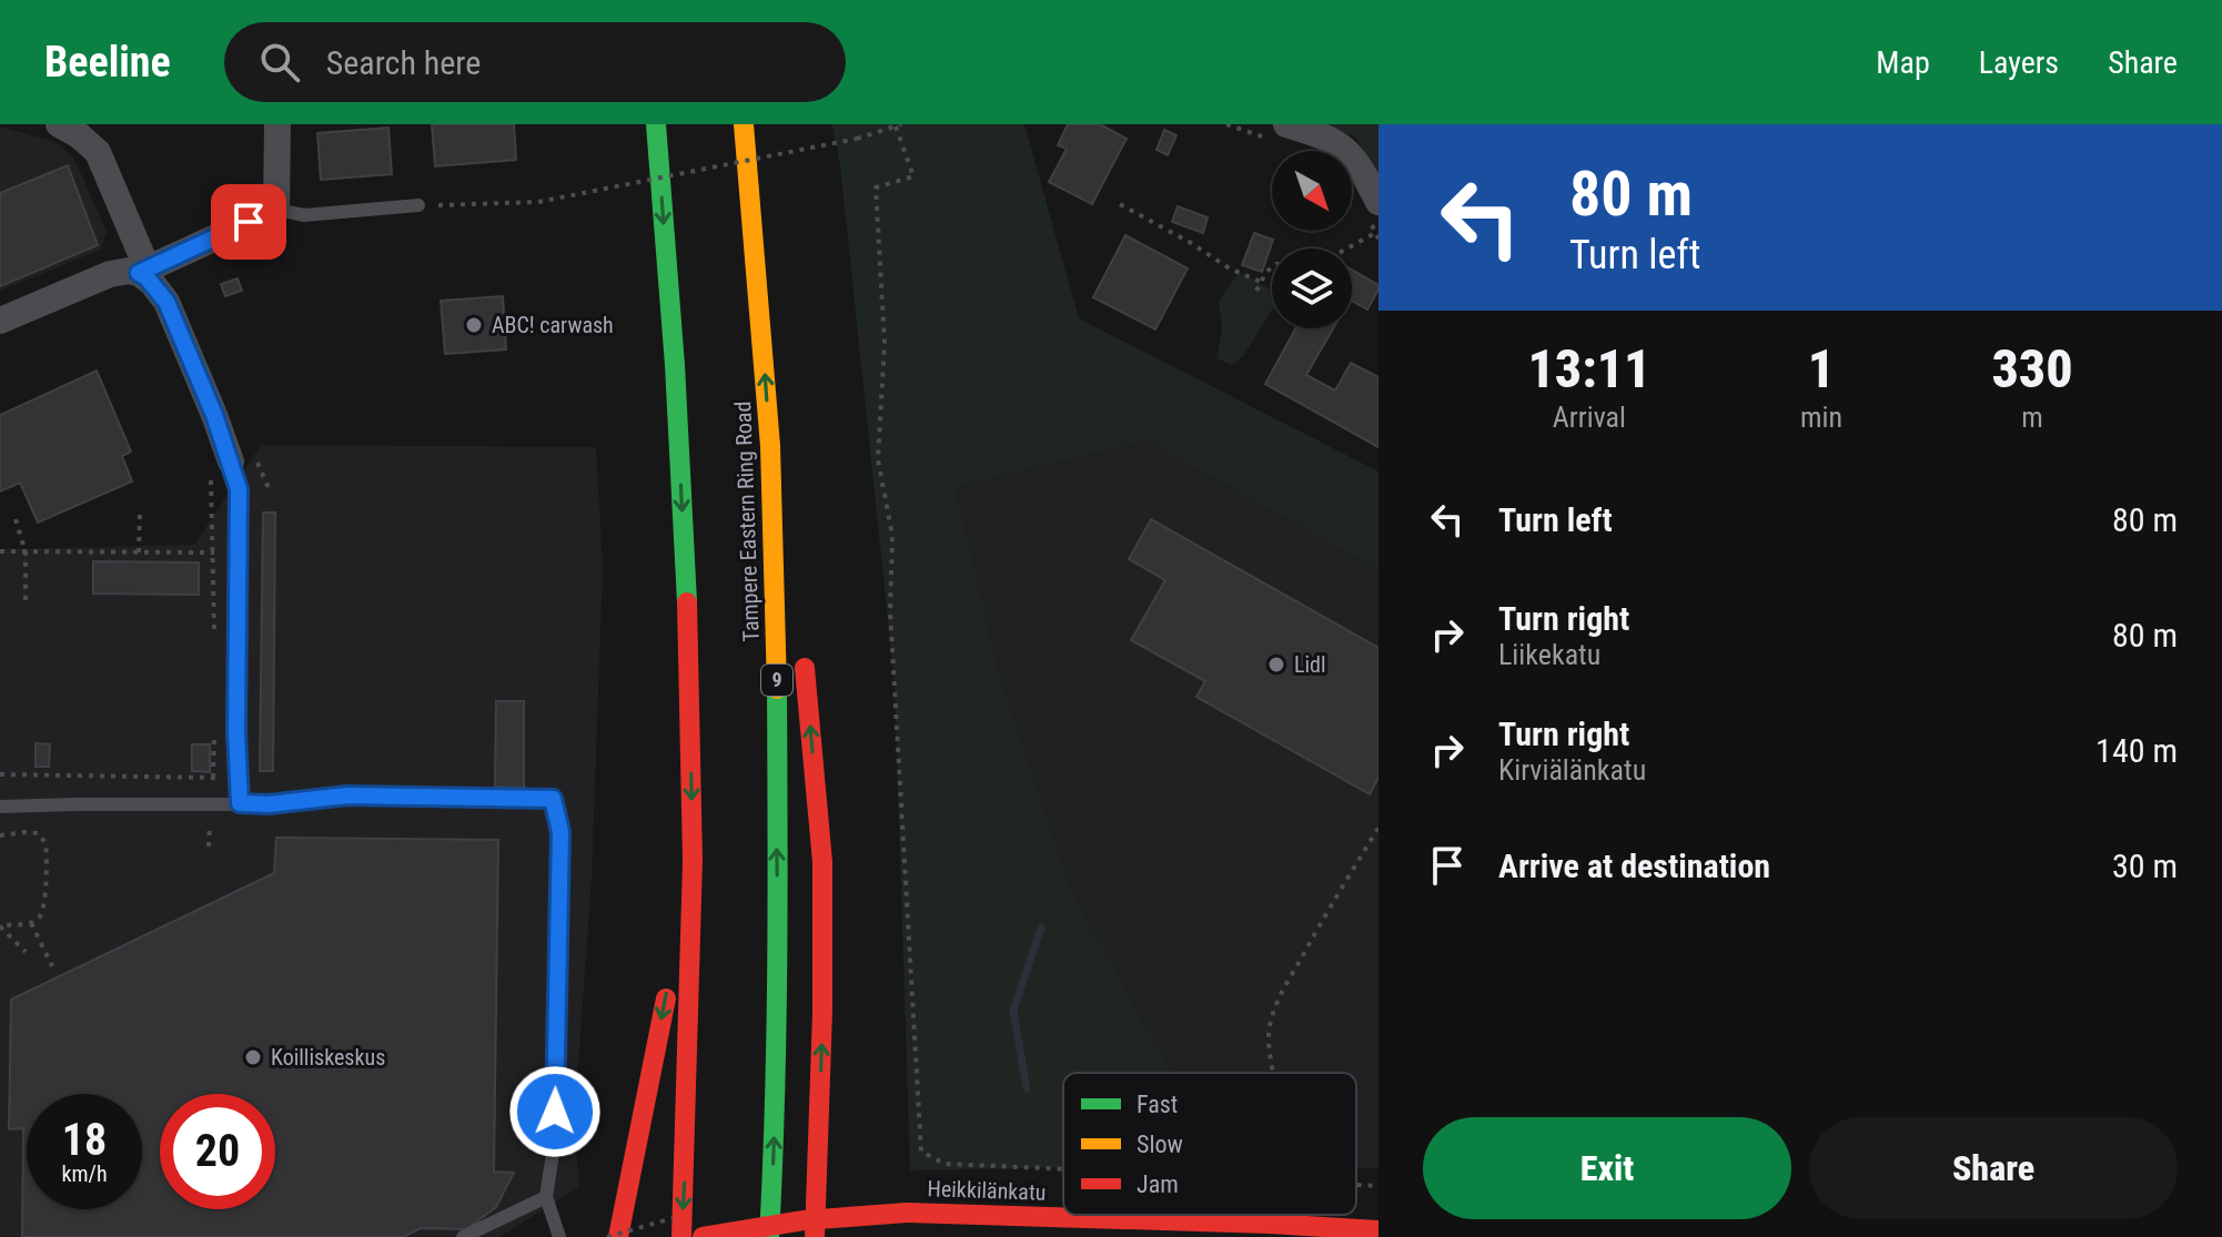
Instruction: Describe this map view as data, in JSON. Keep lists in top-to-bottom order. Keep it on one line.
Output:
{"streets":{"main road":["Tampere Eastern Ring Road","9","Heikkilänkatu"]},"places":["ABC! carwash","Lidl","Koilliskeskus"],"legend":["Fast","Slow","Jam"],"north":"bottom right","page":{"header":"Beeline","search":"Search here","nav":["Map","Layers","Share"],"turn":["80 m","Turn left"],"eta":["13:11","Arrival","1","min","330","m"],"list":[{"name":"Turn left","value":"80 m"},{"name":"Turn right","note":"Liikekatu","value":"80 m"},{"name":"Turn right","note":"Kirviälänkatu","value":"140 m"},{"name":"Arrive at destination","value":"30 m"}],"speed":"18 km/h","limit":"20","buttons":["Exit","Share"]}}
